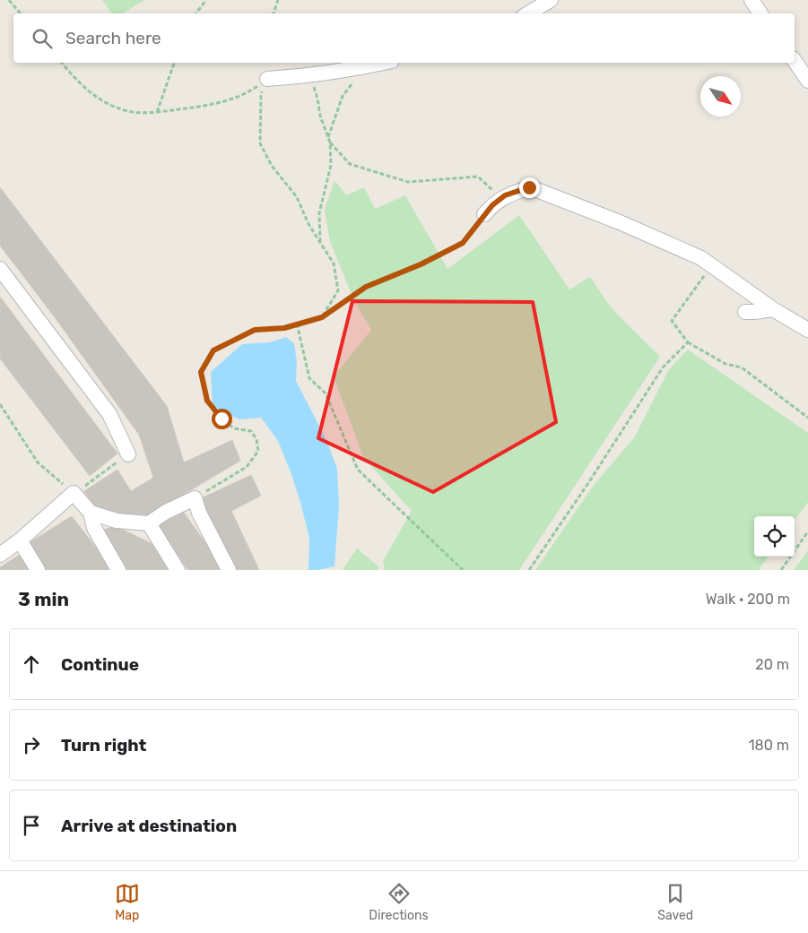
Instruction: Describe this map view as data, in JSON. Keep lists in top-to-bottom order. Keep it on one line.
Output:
{"north":"bottom right","page":{"search":"Search here","heading":["3 min","Walk · 200 m"],"list":[["Continue","20 m"],["Turn right","180 m"],"Arrive at destination"],"nav":["Map","Directions","Saved"]}}
